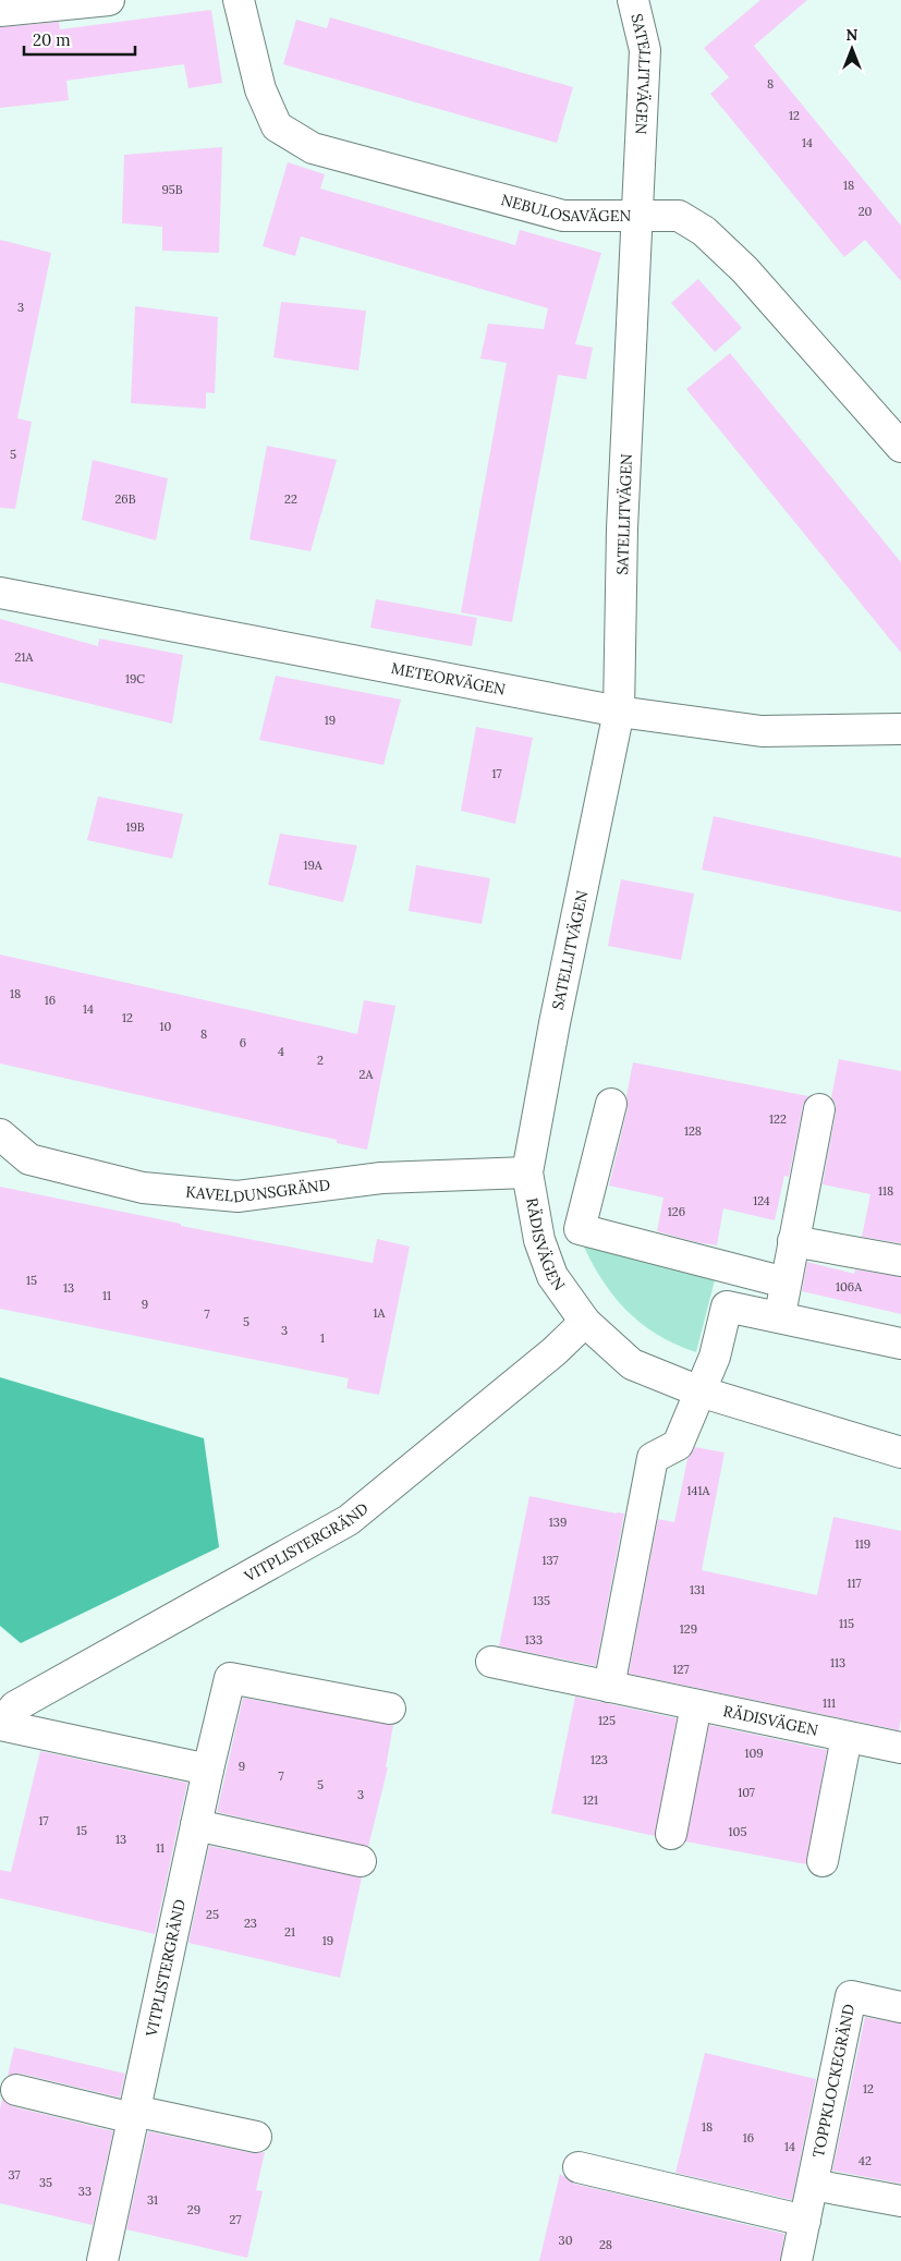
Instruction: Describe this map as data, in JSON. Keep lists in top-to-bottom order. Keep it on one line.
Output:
{"streets":{"street":["SATELLITVÄGEN","NEBULOSAVÄGEN","METEORVÄGEN","KAVELDUNSGRÄND","RÄDISVÄGEN","VITPLISTERGRÄND","TOPPKLOCKEGRÄND"]},"crossings":[["SATELLITVÄGEN","NEBULOSAVÄGEN"],["SATELLITVÄGEN","METEORVÄGEN"],["SATELLITVÄGEN","RÄDISVÄGEN"],["KAVELDUNSGRÄND","RÄDISVÄGEN"],["RÄDISVÄGEN","VITPLISTERGRÄND"]],"house_numbers":["8","12","14","18","95B","20","3","5","26B","22","21A","19C","19","17","19B","19A","18","16","14","12","10","8","6","4","2","2A","122","128","118","124","126","15","106A","13","11","9","1A","7","5","3","1","141A","139","119","137","117","131","135","115","129","133","113","127","111","125","109","123","9","7","5","107","3","121","17","15","105","13","11","25","23","21","19","12","18","16","14","42","37","35","33","31","29","27","30","28"],"scale_bar":"20 m","north":"top"}
